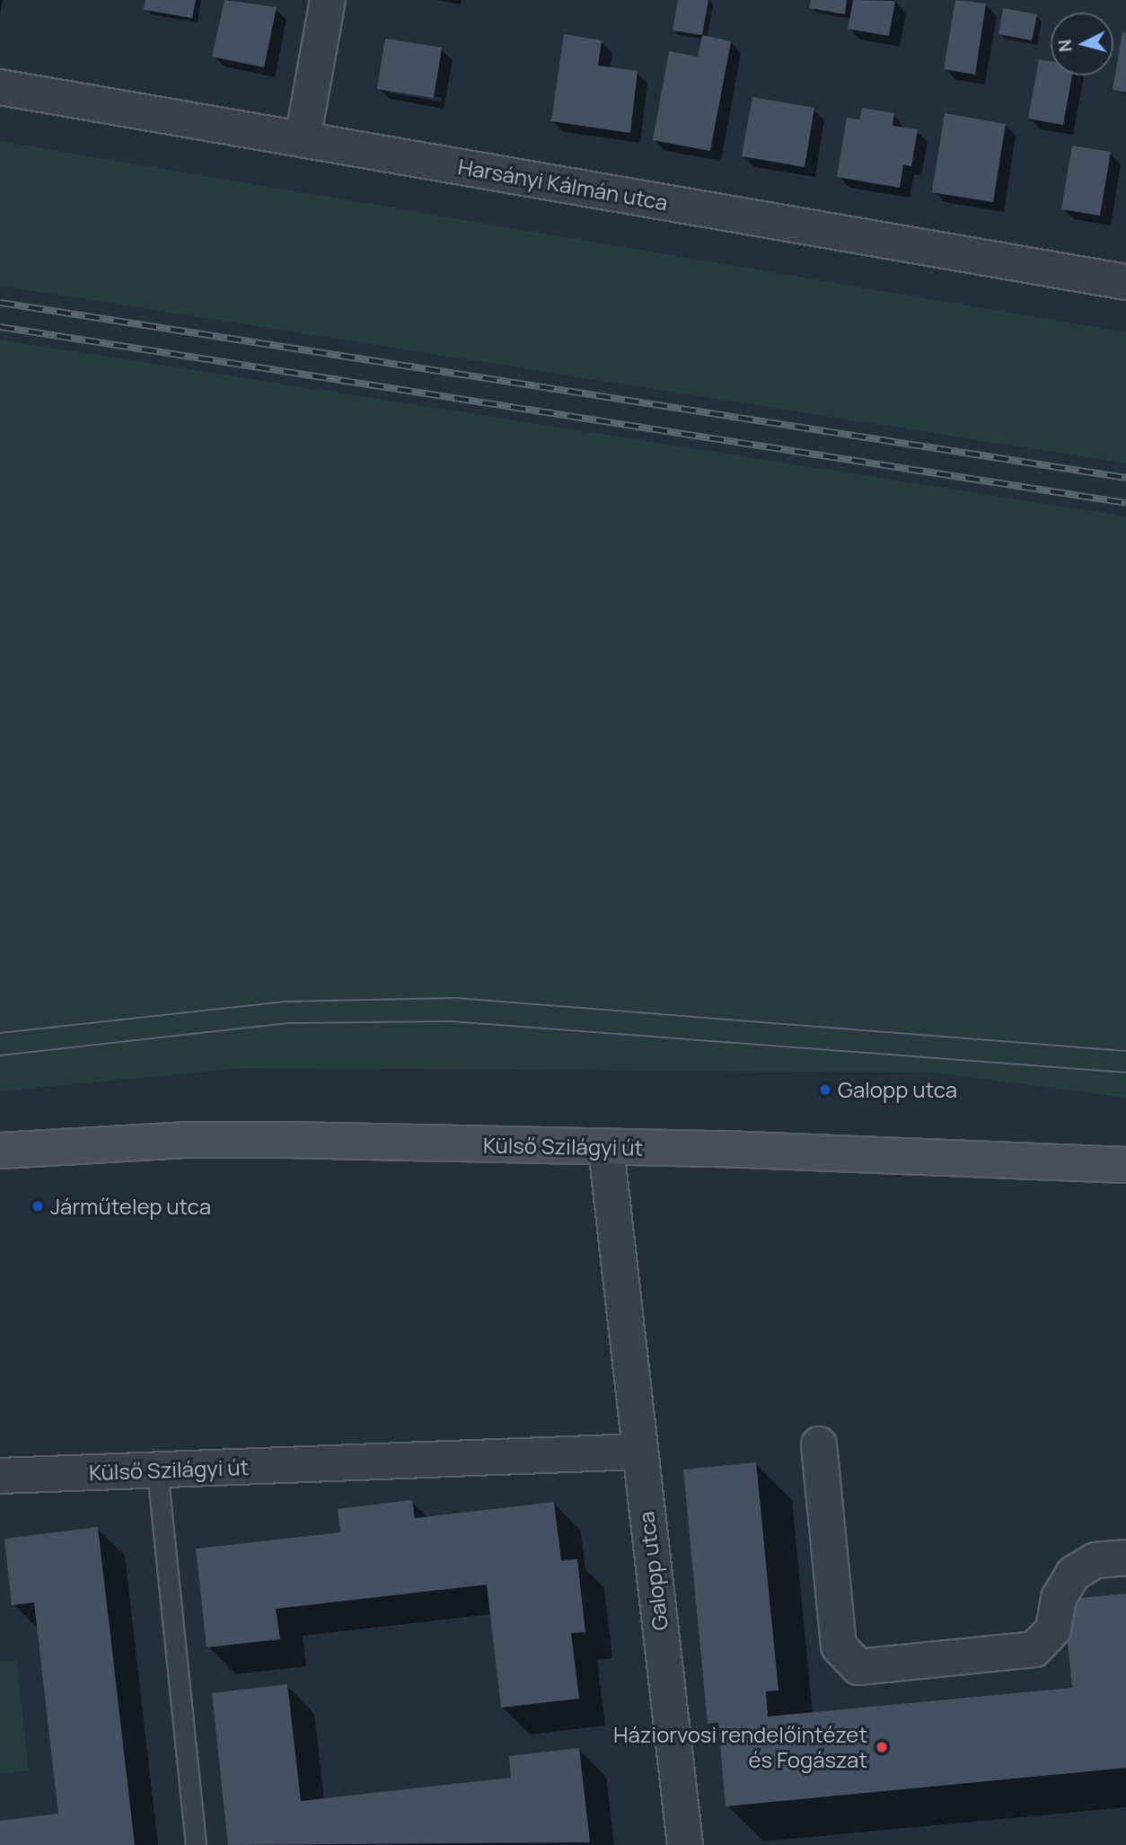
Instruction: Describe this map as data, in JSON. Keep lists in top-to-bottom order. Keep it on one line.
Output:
{"streets":{"street":["Harsányi Kálmán utca","Külső Szilágyi út","Galopp utca"]},"crossings":[["Külső Szilágyi út","Galopp utca"]],"places":["Galopp utca","Járműtelep utca","Háziorvosi rendelőintézet és Fogászat"],"north":"left"}
